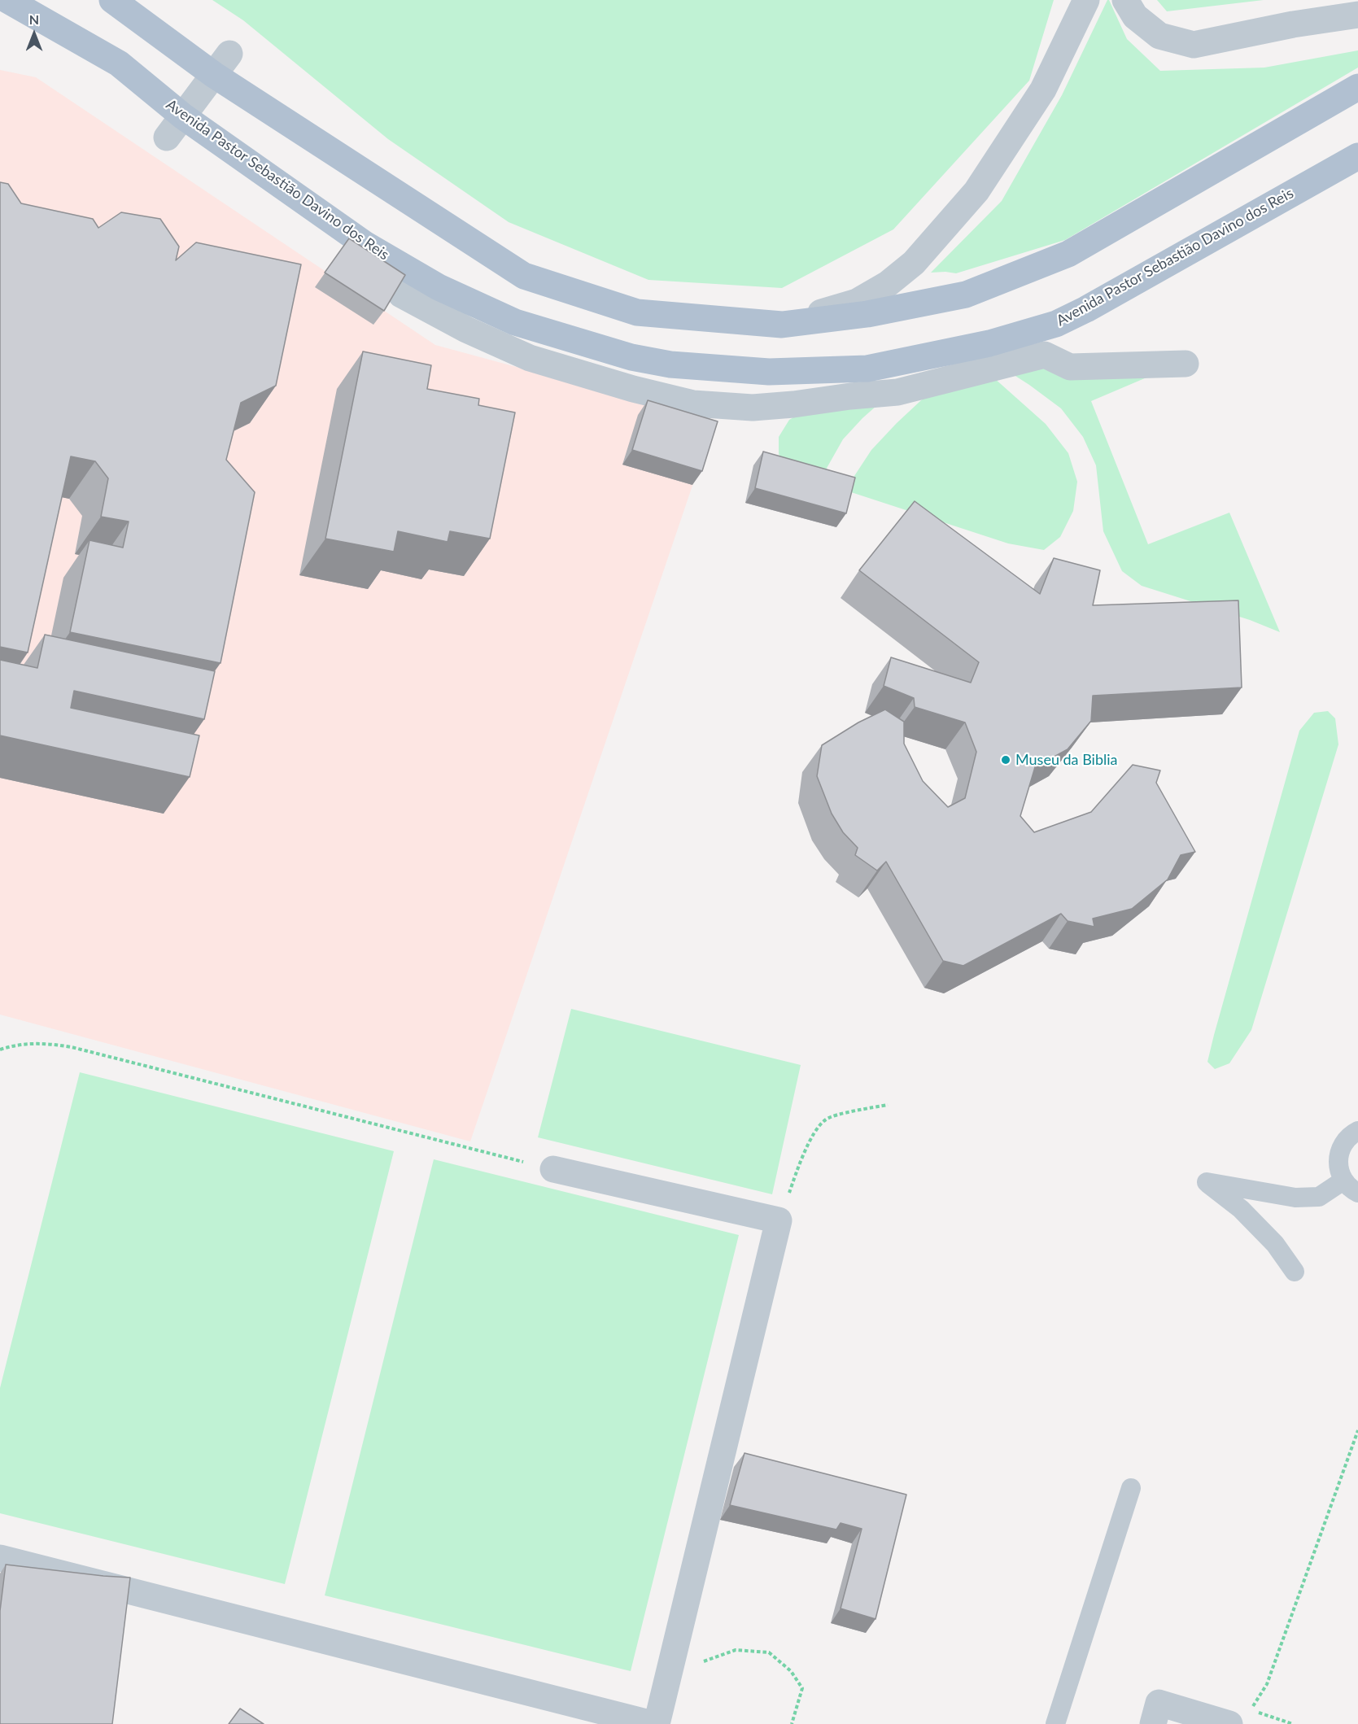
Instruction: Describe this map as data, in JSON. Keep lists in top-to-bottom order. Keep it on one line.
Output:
{"streets":{"main road":["Avenida Pastor Sebastião Davino dos Reis"]},"places":["Museu da Biblia"],"north":"top"}
